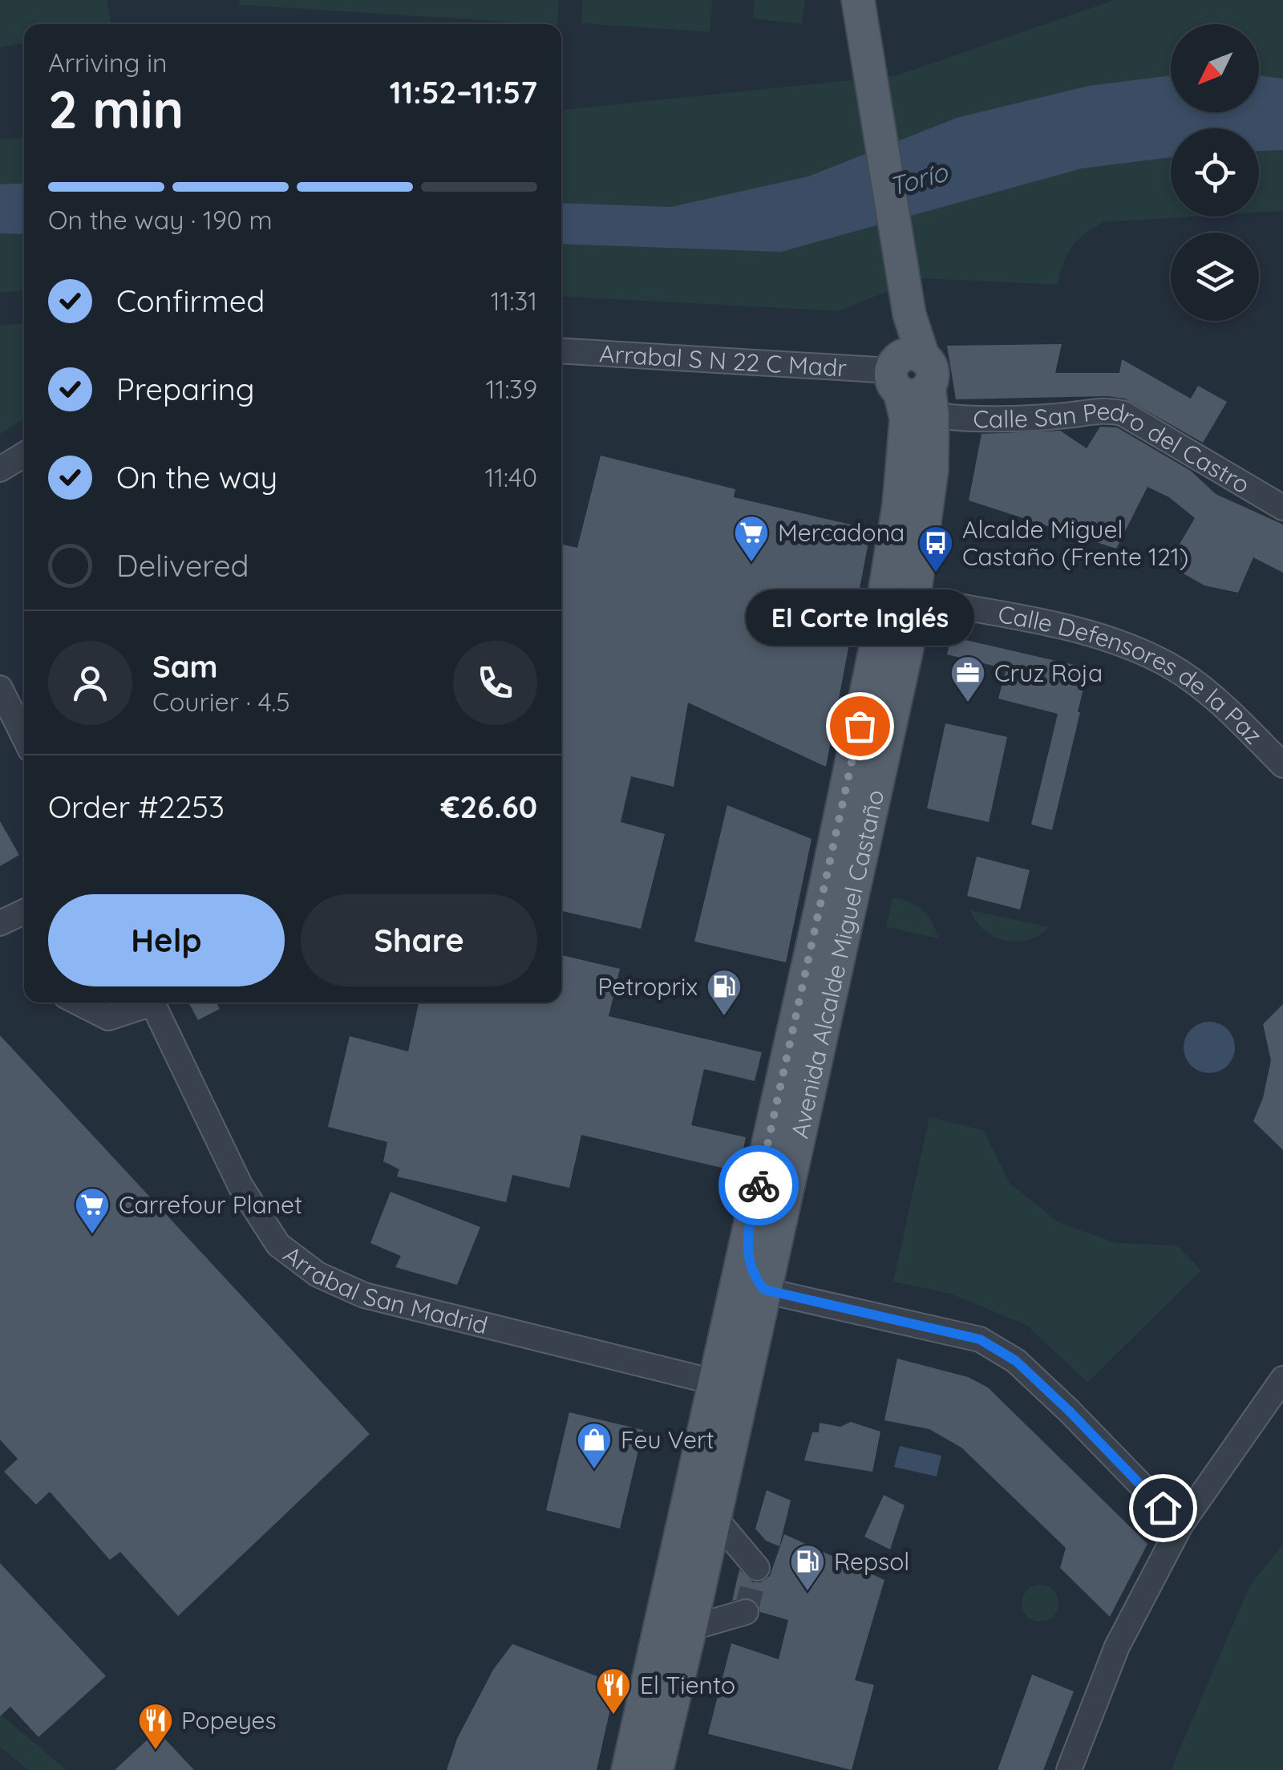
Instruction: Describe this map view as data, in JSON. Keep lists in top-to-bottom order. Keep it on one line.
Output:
{"streets":{"main road":["Avenida Alcalde Miguel Castaño"],"street":["Arrabal S N 22 C Madr","Calle San Pedro del Castro","Calle Defensores de la Paz","Arrabal San Madrid"]},"crossings":[["Arrabal S N 22 C Madr","Calle San Pedro del Castro"],["Arrabal S N 22 C Madr","Avenida Alcalde Miguel Castaño"],["Calle San Pedro del Castro","Avenida Alcalde Miguel Castaño"],["Calle Defensores de la Paz","Avenida Alcalde Miguel Castaño"],["Avenida Alcalde Miguel Castaño","Arrabal San Madrid"]],"water":["Torío"],"places":{"supermarket":["Mercadona","Carrefour Planet"],"bus stop":["Alcalde Miguel Castaño (Frente 121)"],"office":["Cruz Roja"],"other":["El Corte Inglés"],"fuel station":["Petroprix","Repsol"],"shop":["Feu Vert"],"restaurant":["El Tiento","Popeyes"]},"north":"bottom left","page":{"heading":["2 min","Arriving in","11:52–11:57"],"panel":["Sam","Courier · 4.5","Order #2253","€26.60"],"bar":"On the way · 190 m","list":[["Confirmed","11:31"],["Preparing","11:39"],["On the way","11:40"],"Delivered"],"bubble":"El Corte Inglés","buttons":["Help","Share"]}}
